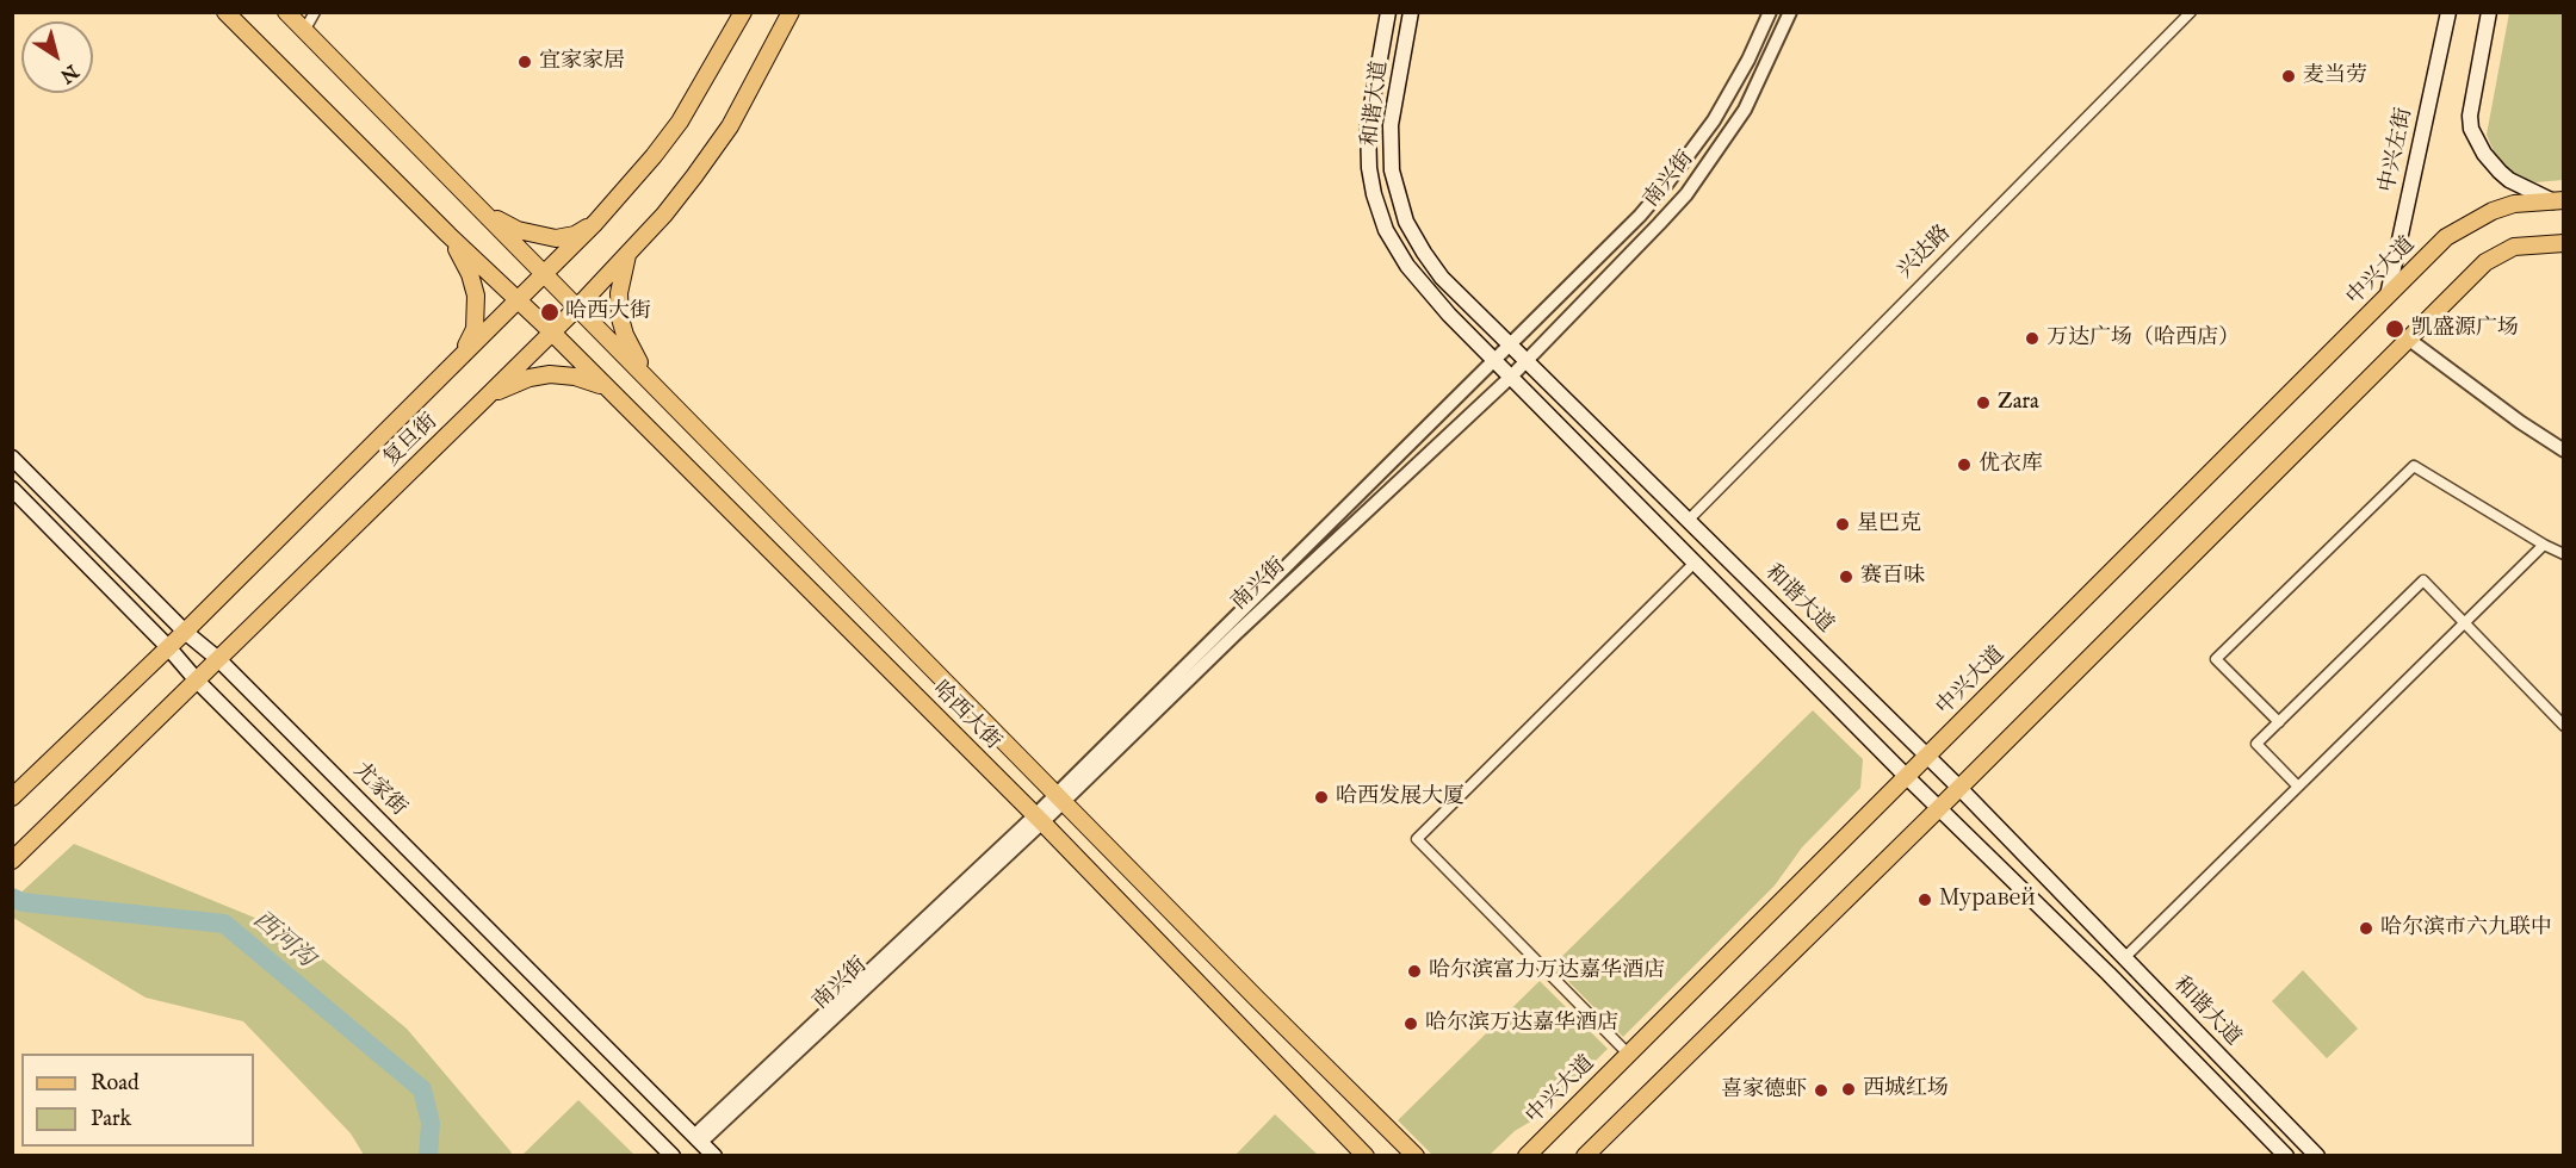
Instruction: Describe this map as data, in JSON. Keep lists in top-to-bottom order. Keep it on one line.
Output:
{"streets":{"main road":["和谐大道","中兴左街","中兴大道","复旦街","哈西大街","尤家街"],"street":["南兴街","兴达路"]},"crossings":[["和谐大道","南兴街"],["和谐大道","兴达路"],["和谐大道","中兴大道"],["中兴左街","中兴大道"],["南兴街","哈西大街"],["南兴街","尤家街"],["复旦街","哈西大街"],["复旦街","尤家街"]],"water":["西河沟"],"places":["宜家家居","麦当劳","哈西大街","凯盛源广场","万达广场（哈西店）","Zara","优衣库","星巴克","赛百味","哈西发展大厦","Муравей","哈尔滨市六九联中","哈尔滨富力万达嘉华酒店","哈尔滨万达嘉华酒店","西城红场","喜家德虾"],"legend":["Road","Park"],"north":"bottom right"}
